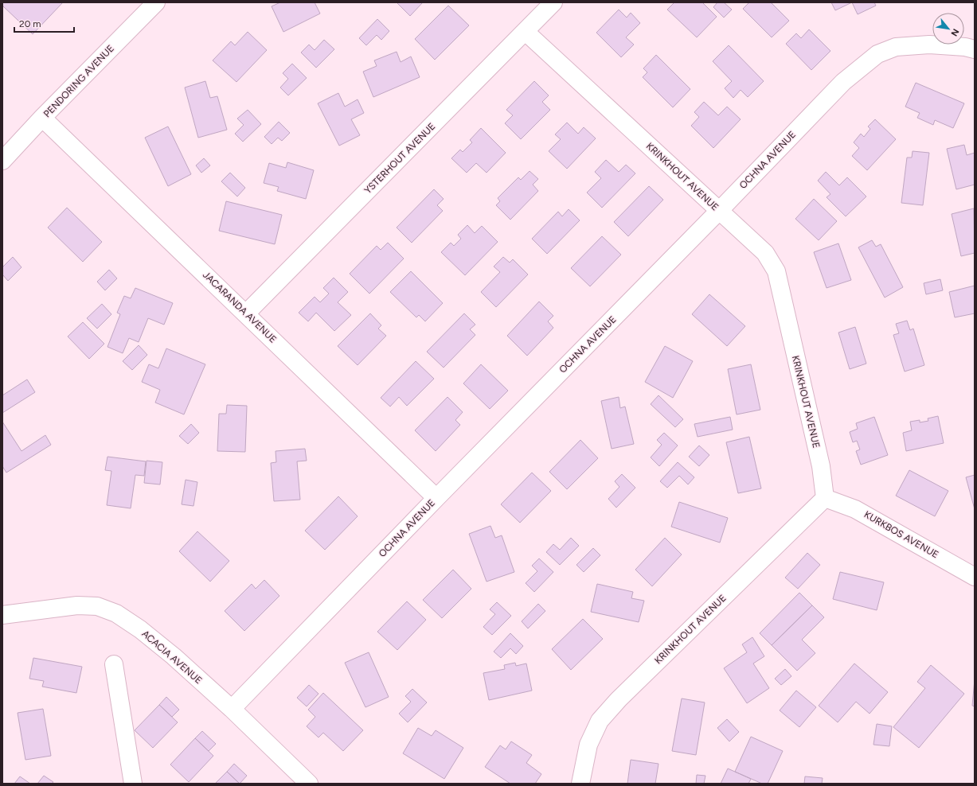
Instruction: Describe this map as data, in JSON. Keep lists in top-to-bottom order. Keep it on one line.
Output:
{"streets":{"street":["PENDORING AVENUE","YSTERHOUT AVENUE","OCHNA AVENUE","KRINKHOUT AVENUE","JACARANDA AVENUE","KURKBOS AVENUE","ACACIA AVENUE"]},"crossings":[["PENDORING AVENUE","JACARANDA AVENUE"],["YSTERHOUT AVENUE","KRINKHOUT AVENUE"],["YSTERHOUT AVENUE","JACARANDA AVENUE"],["OCHNA AVENUE","KRINKHOUT AVENUE"],["OCHNA AVENUE","JACARANDA AVENUE"],["OCHNA AVENUE","ACACIA AVENUE"],["KRINKHOUT AVENUE","KURKBOS AVENUE"]],"scale_bar":"20 m","north":"bottom right"}
